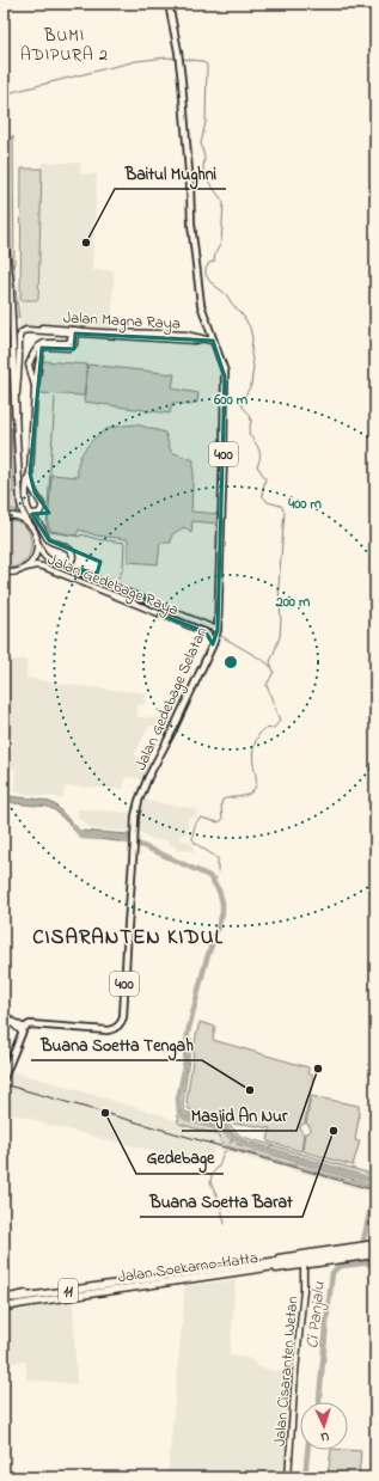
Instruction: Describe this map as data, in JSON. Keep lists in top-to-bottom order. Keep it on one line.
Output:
{"streets":{"highway":["Jalan Soekarno-Hatta","11"],"main road":["Jalan Magna Raya","400","Jalan Gedebage Raya","Jalan Gedebage Selatan","Jalan Cisaranten Wetan"]},"crossings":[["Jalan Magna Raya","Jalan Gedebage Raya"],["Jalan Magna Raya","Jalan Gedebage Selatan"],["Jalan Gedebage Raya","Jalan Gedebage Selatan"],["Jalan Soekarno-Hatta","Jalan Cisaranten Wetan"]],"districts":["BUMI ADIPURA 2","CISARANTEN KIDUL"],"water":["Ci Panjalu"],"places":["Baitul Mughni","Masjid An Nur","Buana Soetta Tengah","Gedebage","Buana Soetta Barat"],"north":"bottom","rings":["600 m","400 m","200 m"]}
